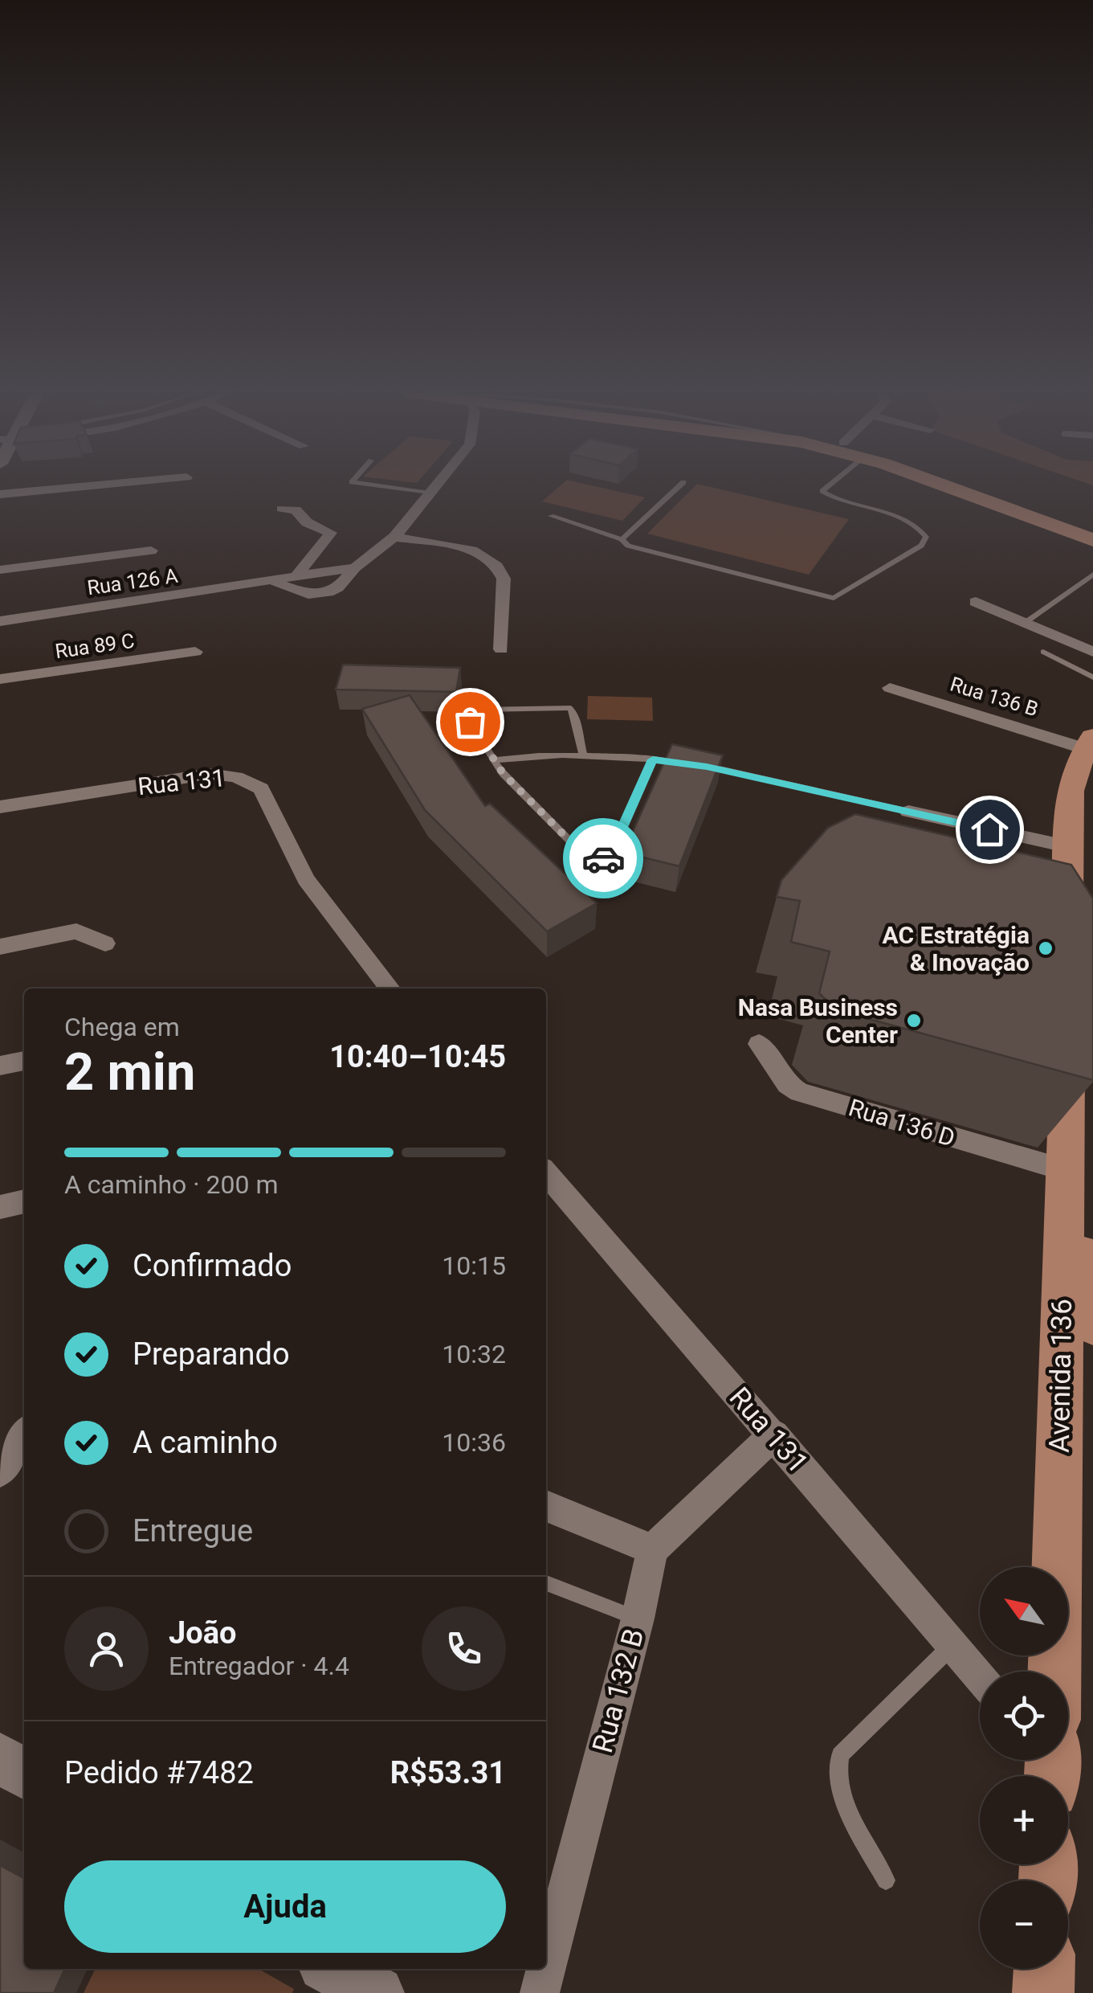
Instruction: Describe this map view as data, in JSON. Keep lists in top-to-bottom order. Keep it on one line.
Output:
{"streets":{"main road":["Avenida 136"],"street":["Rua 126 A","Rua 89 C","Rua 136 B","Rua 131","Rua 136 D","Rua 132 B"]},"crossings":[["Rua 136 D","Avenida 136"]],"places":["AC Estratégia & Inovação","Nasa Business Center"],"north":"top left","page":{"heading":["2 min","Chega em","10:40–10:45"],"panel":["João","Entregador · 4.4","Pedido #7482","R$53.31"],"bar":"A caminho · 200 m","list":[["Confirmado","10:15"],["Preparando","10:32"],["A caminho","10:36"],"Entregue"],"map_buttons":["+","−"],"buttons":"Ajuda"}}
